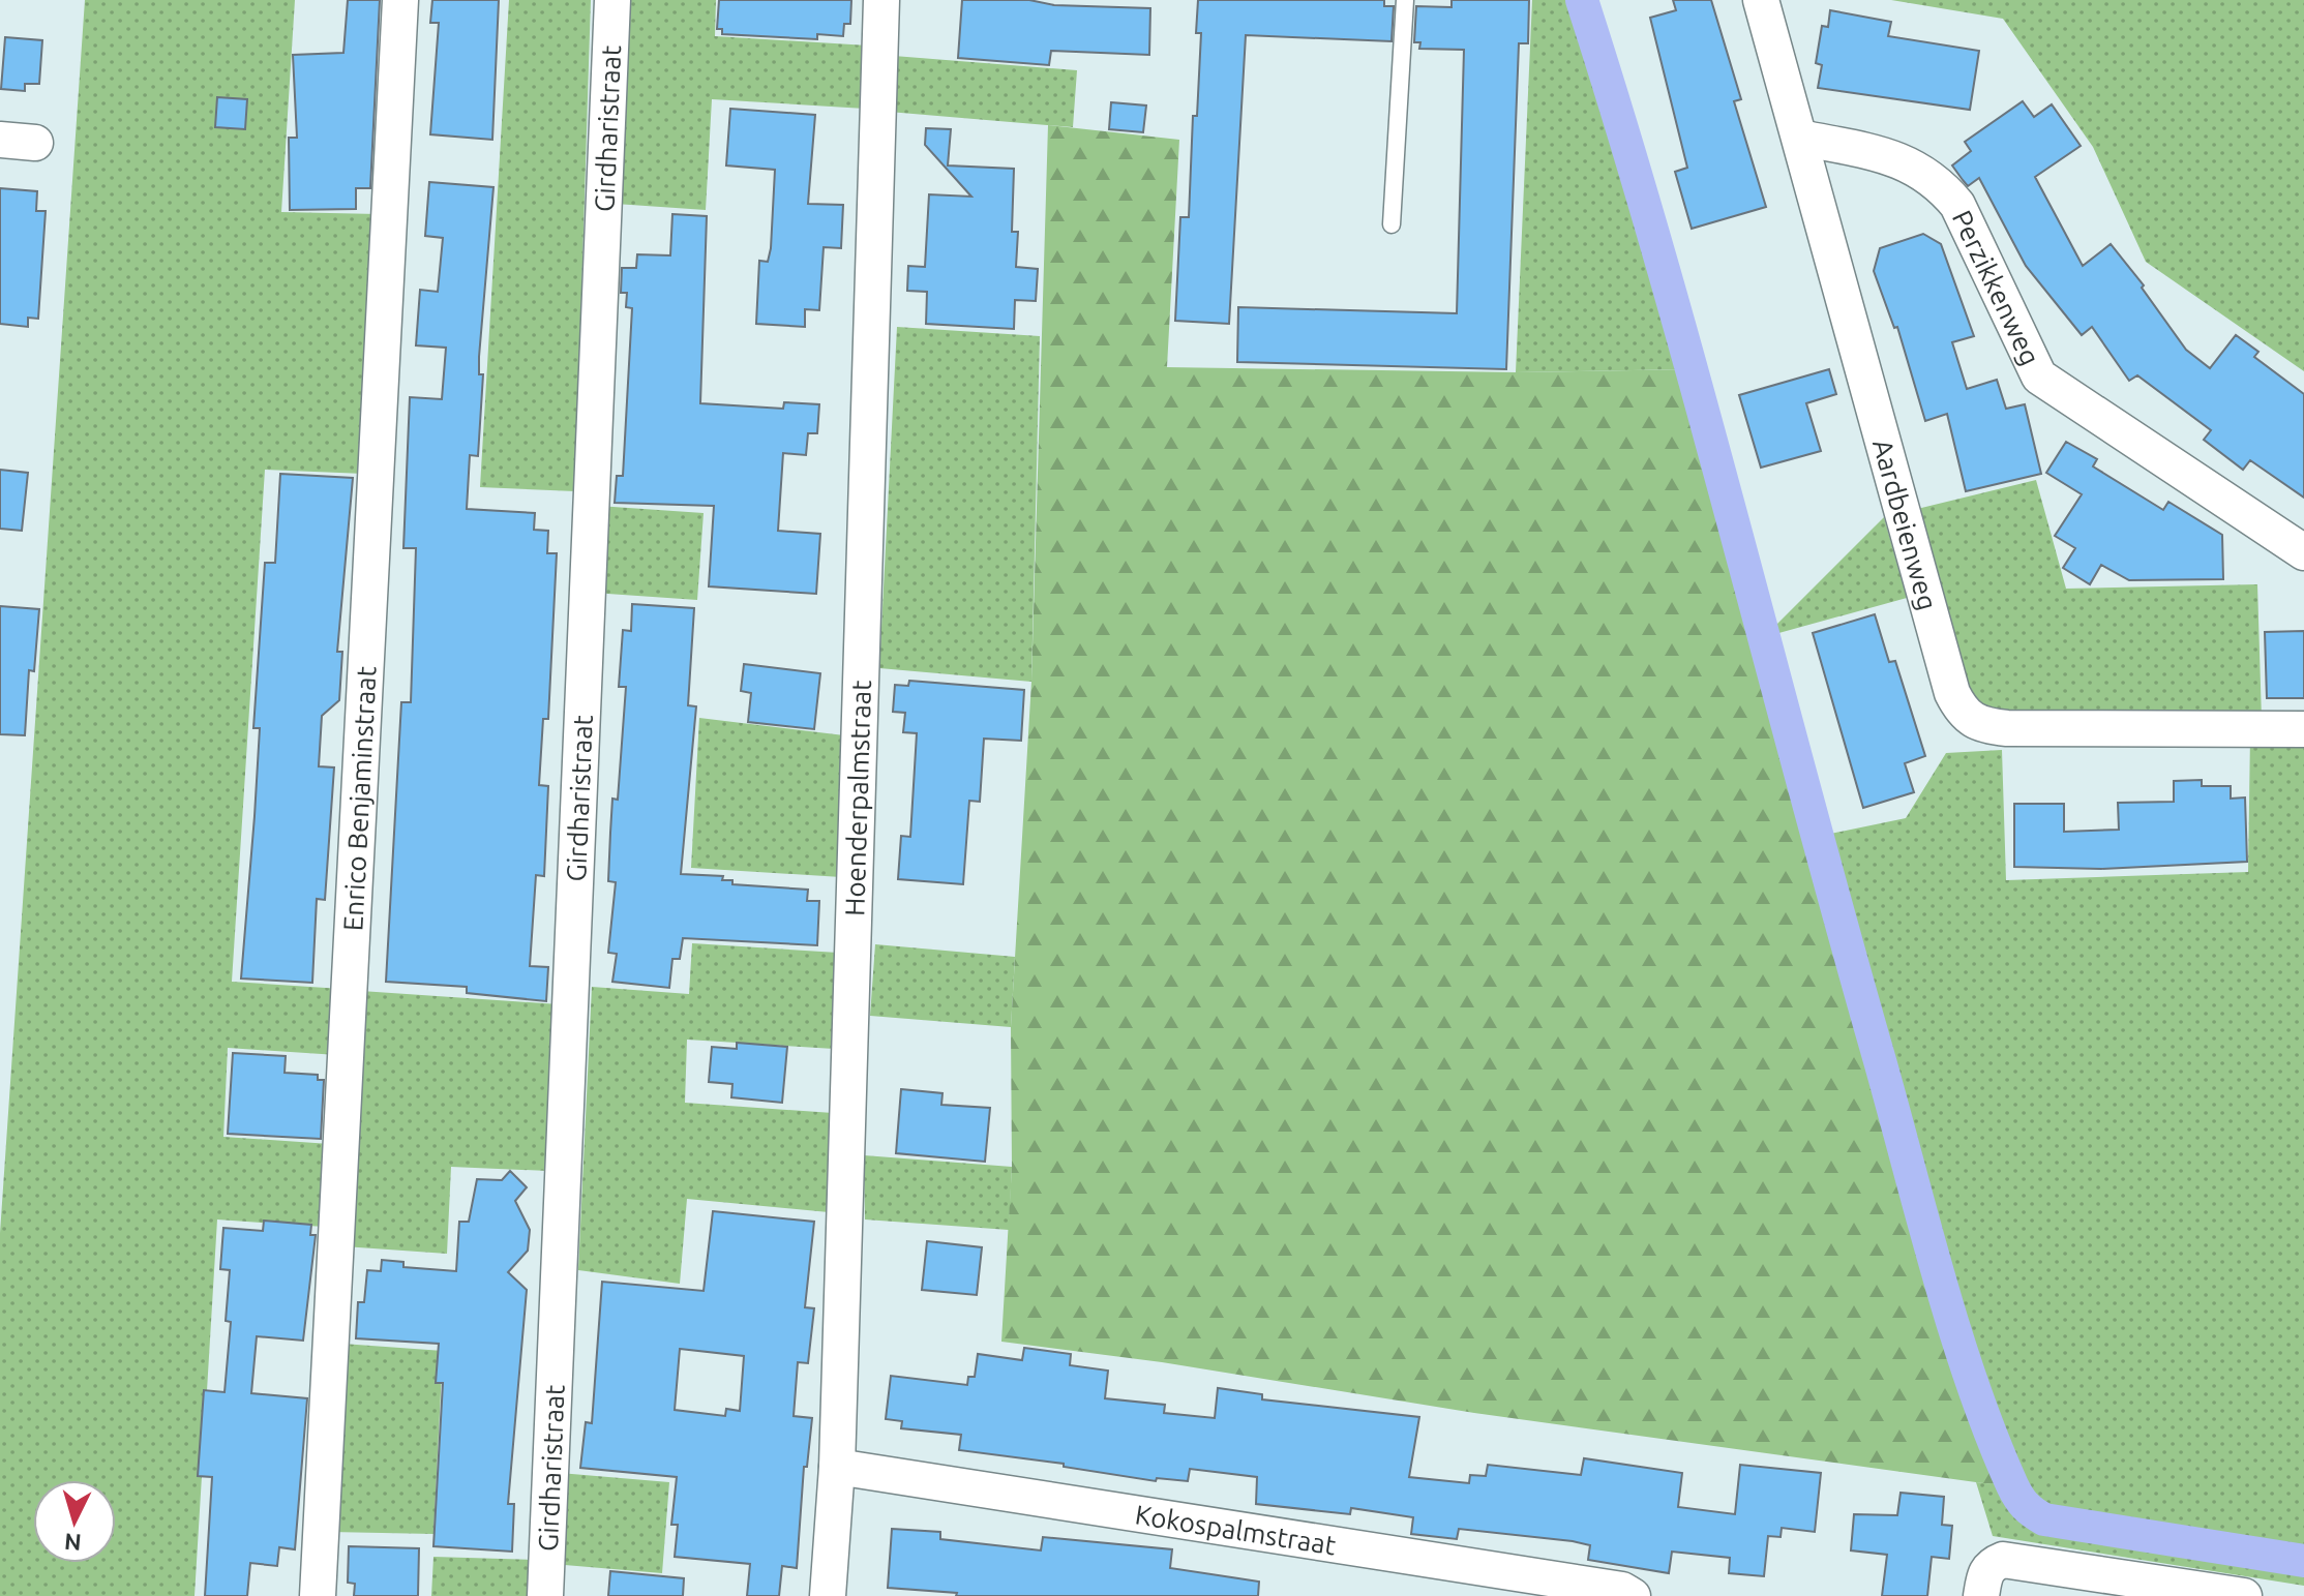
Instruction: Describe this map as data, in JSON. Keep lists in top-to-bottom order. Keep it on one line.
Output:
{"streets":{"street":["Girdharistraat","Perzikkenweg","Aardbeienweg","Enrico Benjaminstraat","Hoenderpalmstraat","Kokospalmstraat"]},"crossings":[["Perzikkenweg","Aardbeienweg"],["Hoenderpalmstraat","Kokospalmstraat"]],"north":"bottom"}
